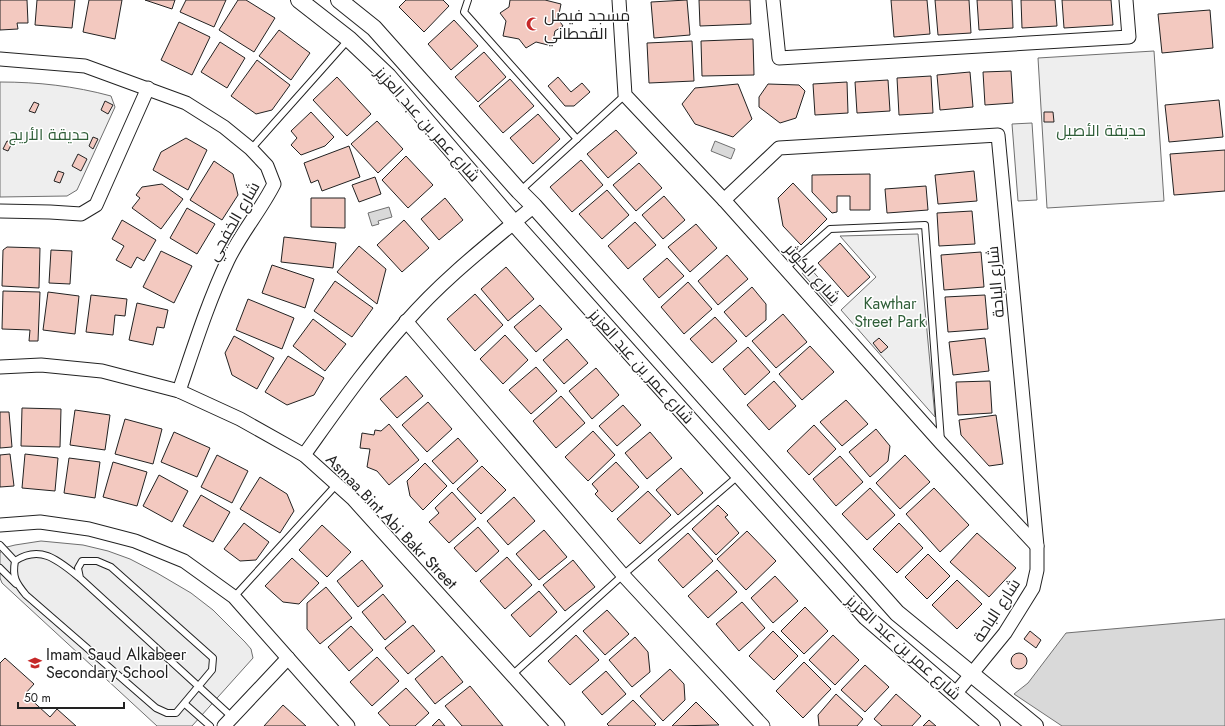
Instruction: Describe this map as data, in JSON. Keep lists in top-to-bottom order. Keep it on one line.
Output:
{"streets":{"street":["شارع عمر بن عبد العزيز","شارع الخفجي","شارع الكوثر","شارع الباحة","Asmaa Bint Abi Bakr Street"]},"crossings":[["شارع عمر بن عبد العزيز","شارع الباحة"],["شارع الخفجي","Asmaa Bint Abi Bakr Street"],["شارع الكوثر","شارع الباحة"]],"parks":["حديقة الأصيل","حديقة الأريج","Kawthar Street Park"],"places":{"mosque":["مسجد فيصل القحطاني"],"school or university":["Imam Saud Alkabeer Secondary School"]},"scale_bar":"50 m"}
